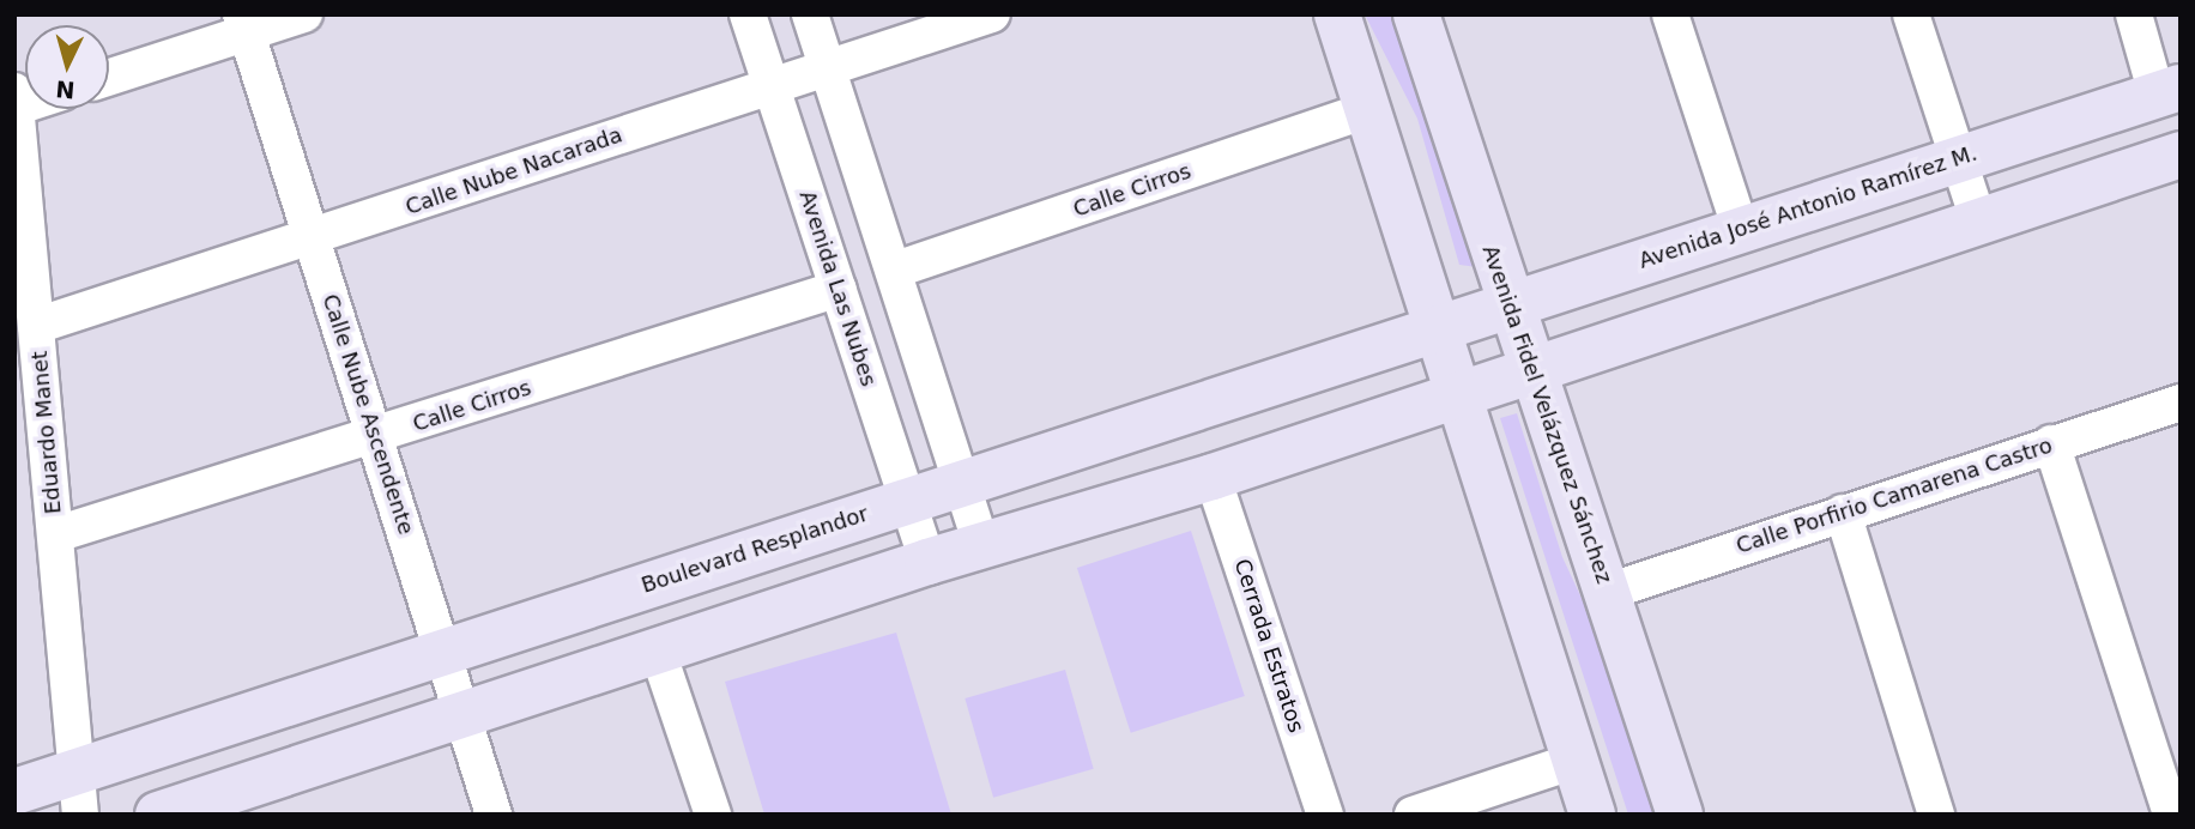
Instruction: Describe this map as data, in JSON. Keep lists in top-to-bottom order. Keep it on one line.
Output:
{"streets":{"main road":["Avenida José Antonio Ramírez M.","Avenida Fidel Velázquez Sánchez","Boulevard Resplandor"],"street":["Calle Nube Nacarada","Calle Cirros","Avenida Las Nubes","Calle Nube Ascendente","Eduardo Manet","Calle Porfirio Camarena Castro","Cerrada Estratos"]},"crossings":[["Calle Nube Nacarada","Avenida Las Nubes"],["Calle Nube Nacarada","Calle Nube Ascendente"],["Calle Nube Nacarada","Eduardo Manet"],["Calle Cirros","Avenida Las Nubes"],["Calle Cirros","Calle Nube Ascendente"],["Calle Cirros","Eduardo Manet"],["Avenida José Antonio Ramírez M.","Avenida Fidel Velázquez Sánchez"],["Avenida José Antonio Ramírez M.","Boulevard Resplandor"],["Avenida Las Nubes","Boulevard Resplandor"],["Calle Nube Ascendente","Boulevard Resplandor"],["Avenida Fidel Velázquez Sánchez","Calle Porfirio Camarena Castro"],["Eduardo Manet","Boulevard Resplandor"]],"north":"bottom"}
